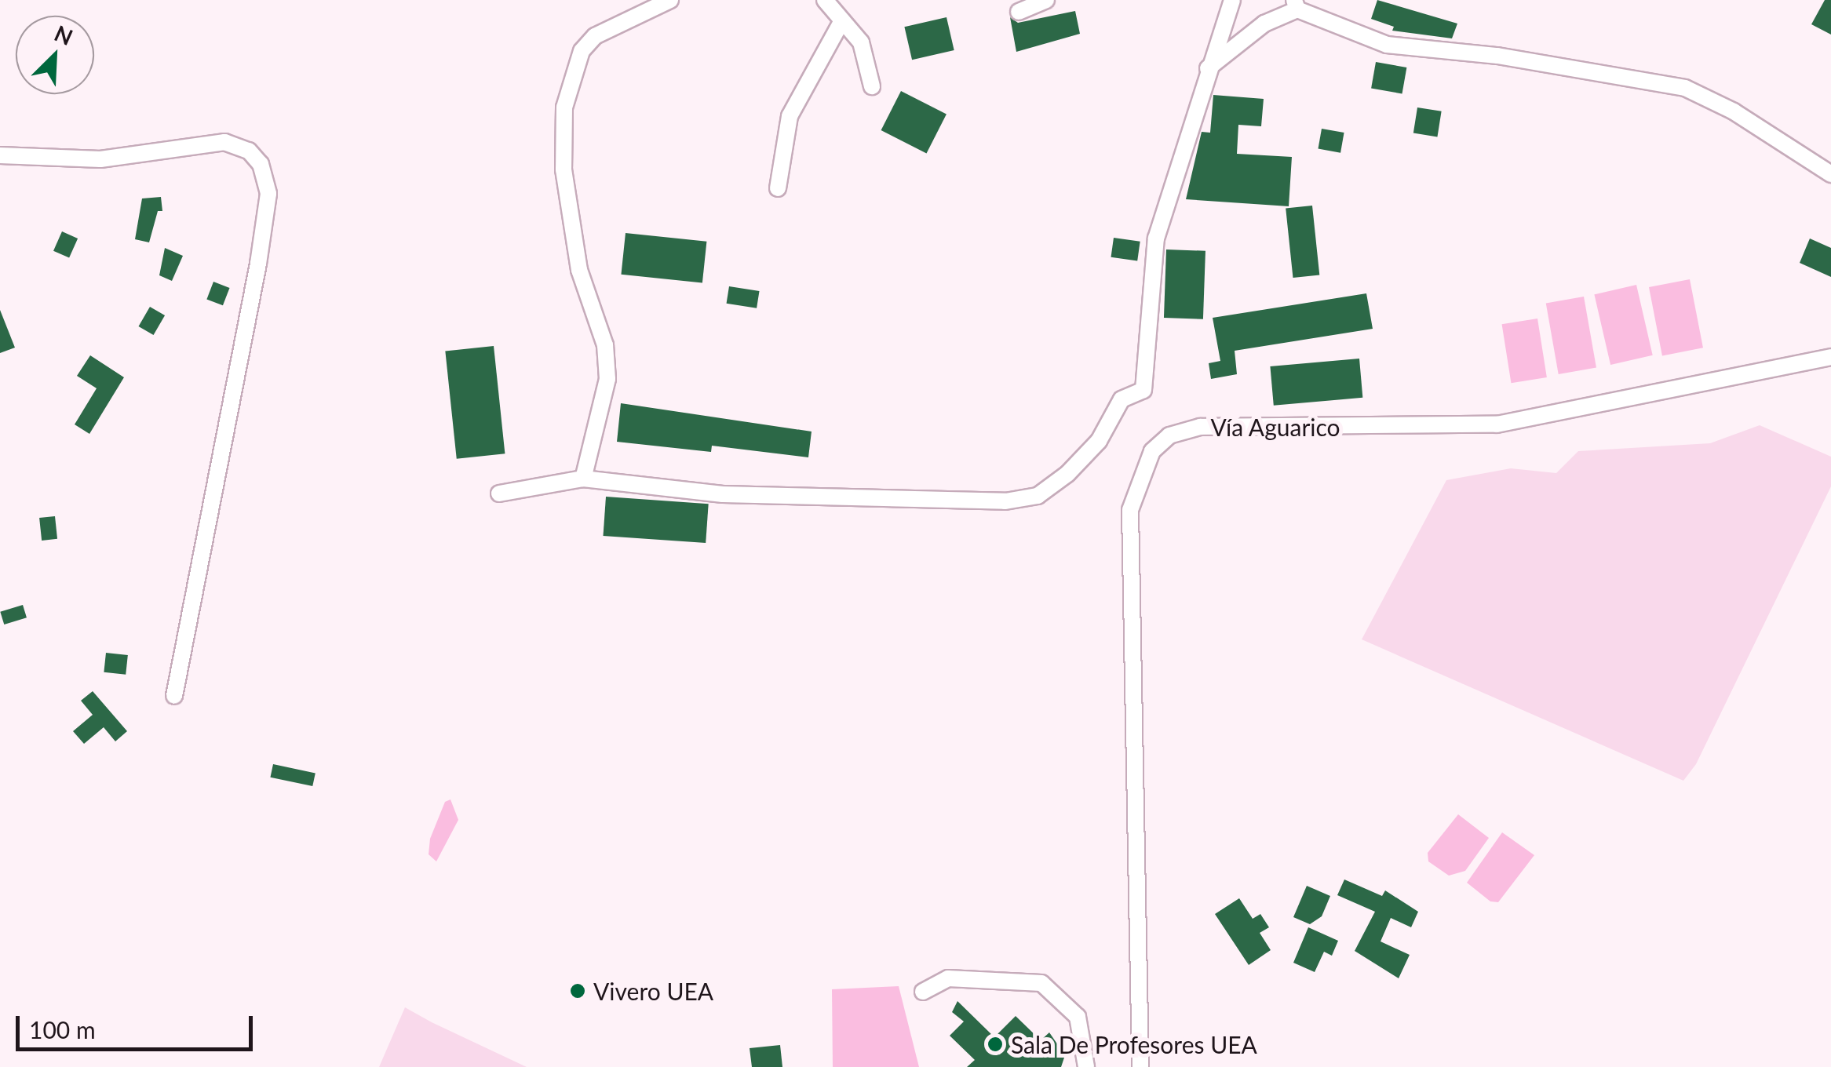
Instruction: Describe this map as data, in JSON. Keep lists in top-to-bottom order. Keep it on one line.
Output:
{"streets":{"street":["Vía Aguarico"]},"places":["Vivero UEA","Sala De Profesores UEA"],"scale_bar":"100 m","north":"top right"}
